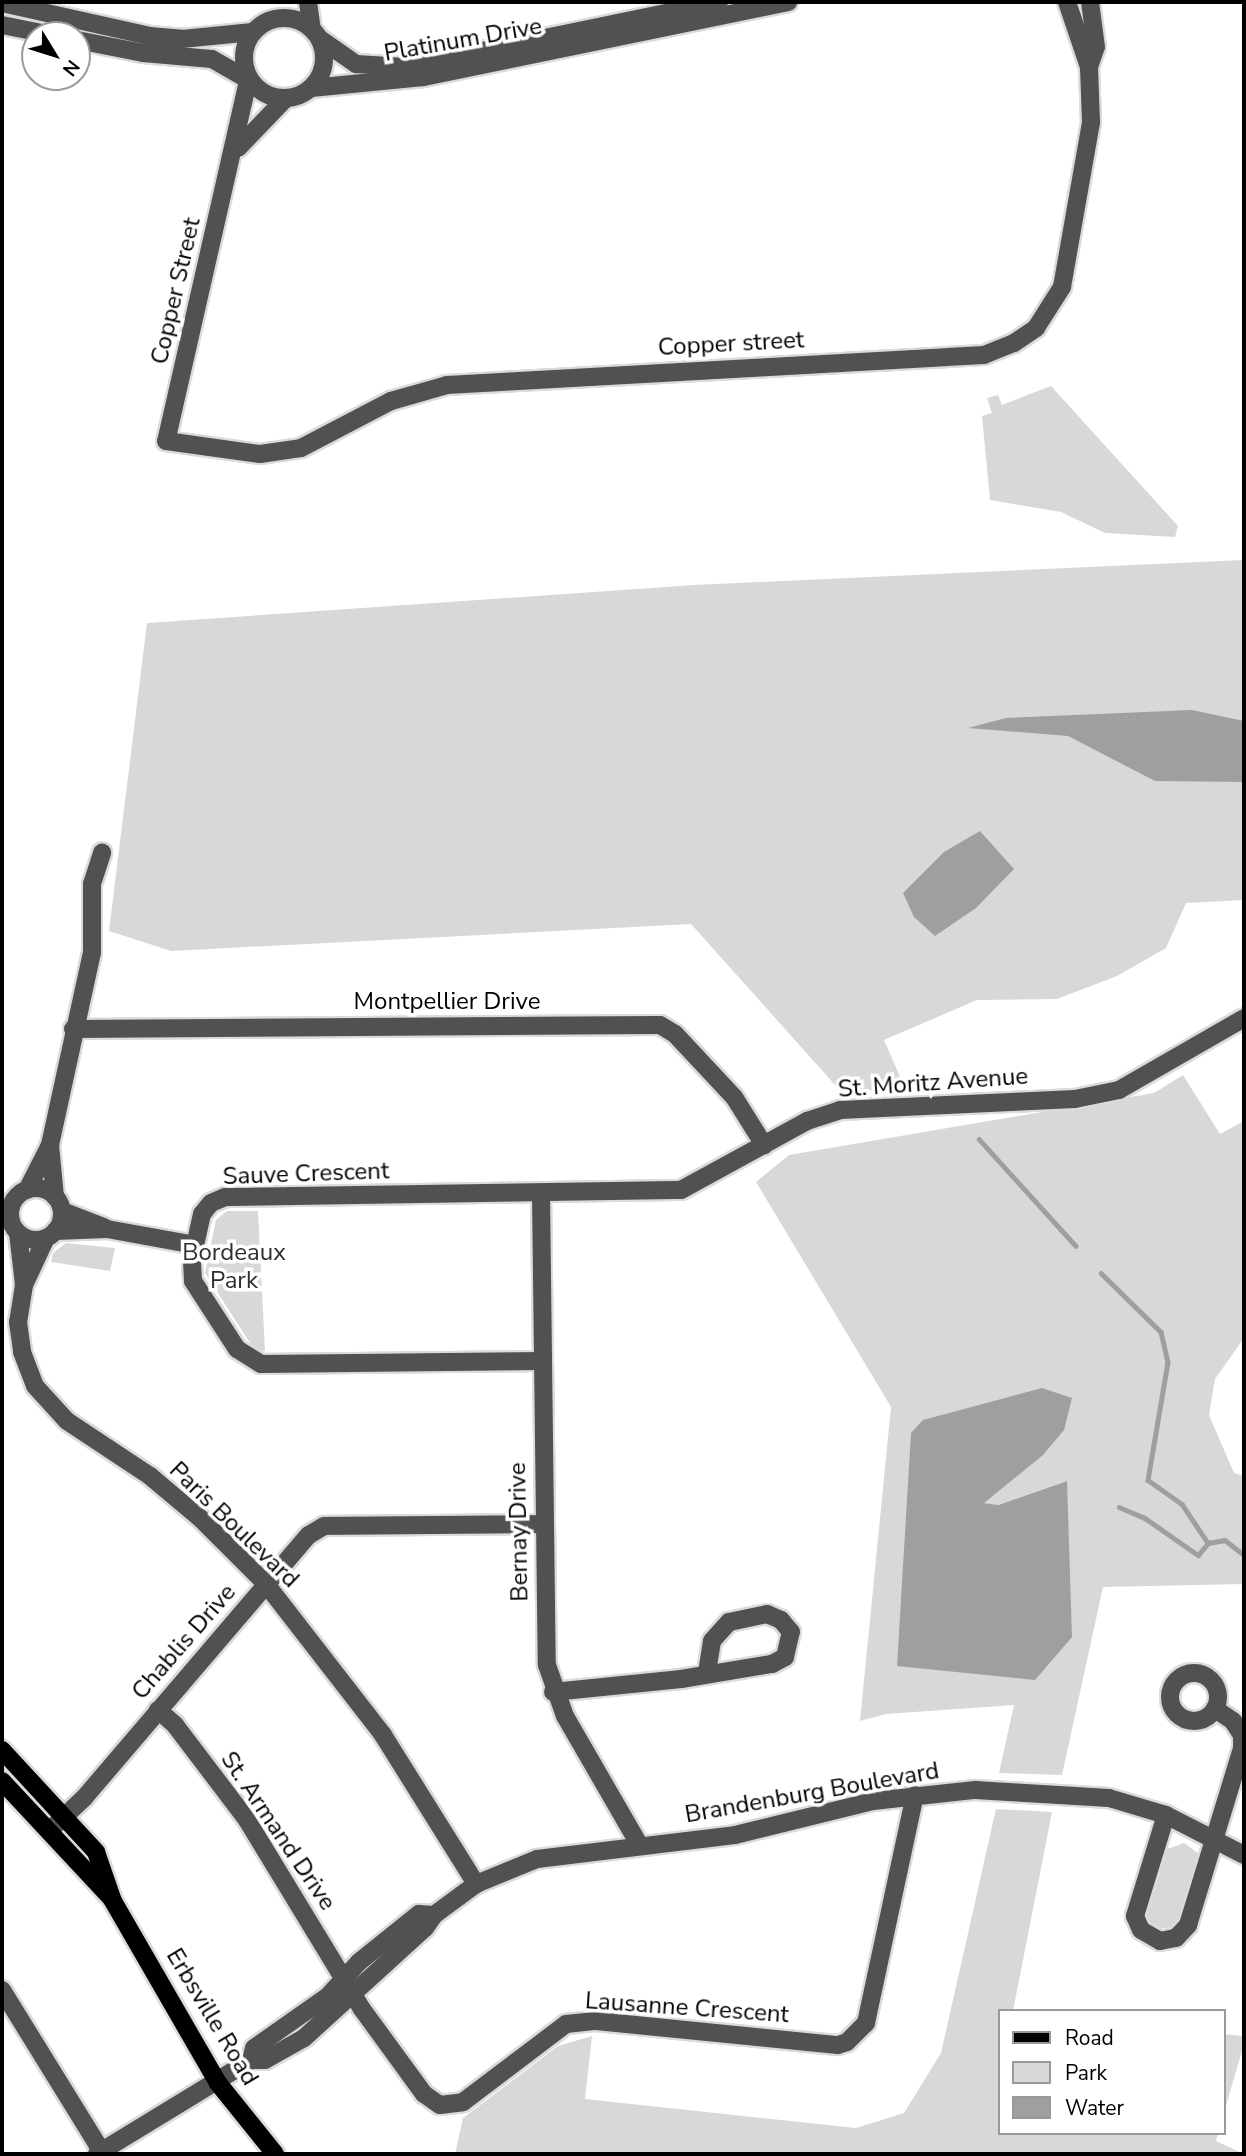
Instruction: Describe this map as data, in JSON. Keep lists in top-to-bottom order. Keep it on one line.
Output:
{"streets":{"main road":["Erbsville Road"],"street":["Platinum Drive","Copper Street","Copper street","Montpellier Drive","St. Moritz Avenue","Sauve Crescent","Paris Boulevard","Bernay Drive","Chablis Drive","Brandenburg Boulevard","St. Armand Drive","Lausanne Crescent"]},"crossings":[["Platinum Drive","Copper Street"],["Copper Street","Copper street"],["Montpellier Drive","St. Moritz Avenue"],["St. Moritz Avenue","Sauve Crescent"],["St. Moritz Avenue","Bernay Drive"],["Sauve Crescent","Bernay Drive"],["Paris Boulevard","Chablis Drive"],["Paris Boulevard","Brandenburg Boulevard"],["Bernay Drive","Chablis Drive"],["Bernay Drive","Brandenburg Boulevard"],["Chablis Drive","St. Armand Drive"],["Chablis Drive","Erbsville Road"],["Brandenburg Boulevard","St. Armand Drive"],["Brandenburg Boulevard","Lausanne Crescent"],["Brandenburg Boulevard","Erbsville Road"],["St. Armand Drive","Lausanne Crescent"]],"parks":["Bordeaux Park"],"legend":["Road","Park","Water"],"north":"bottom right"}
